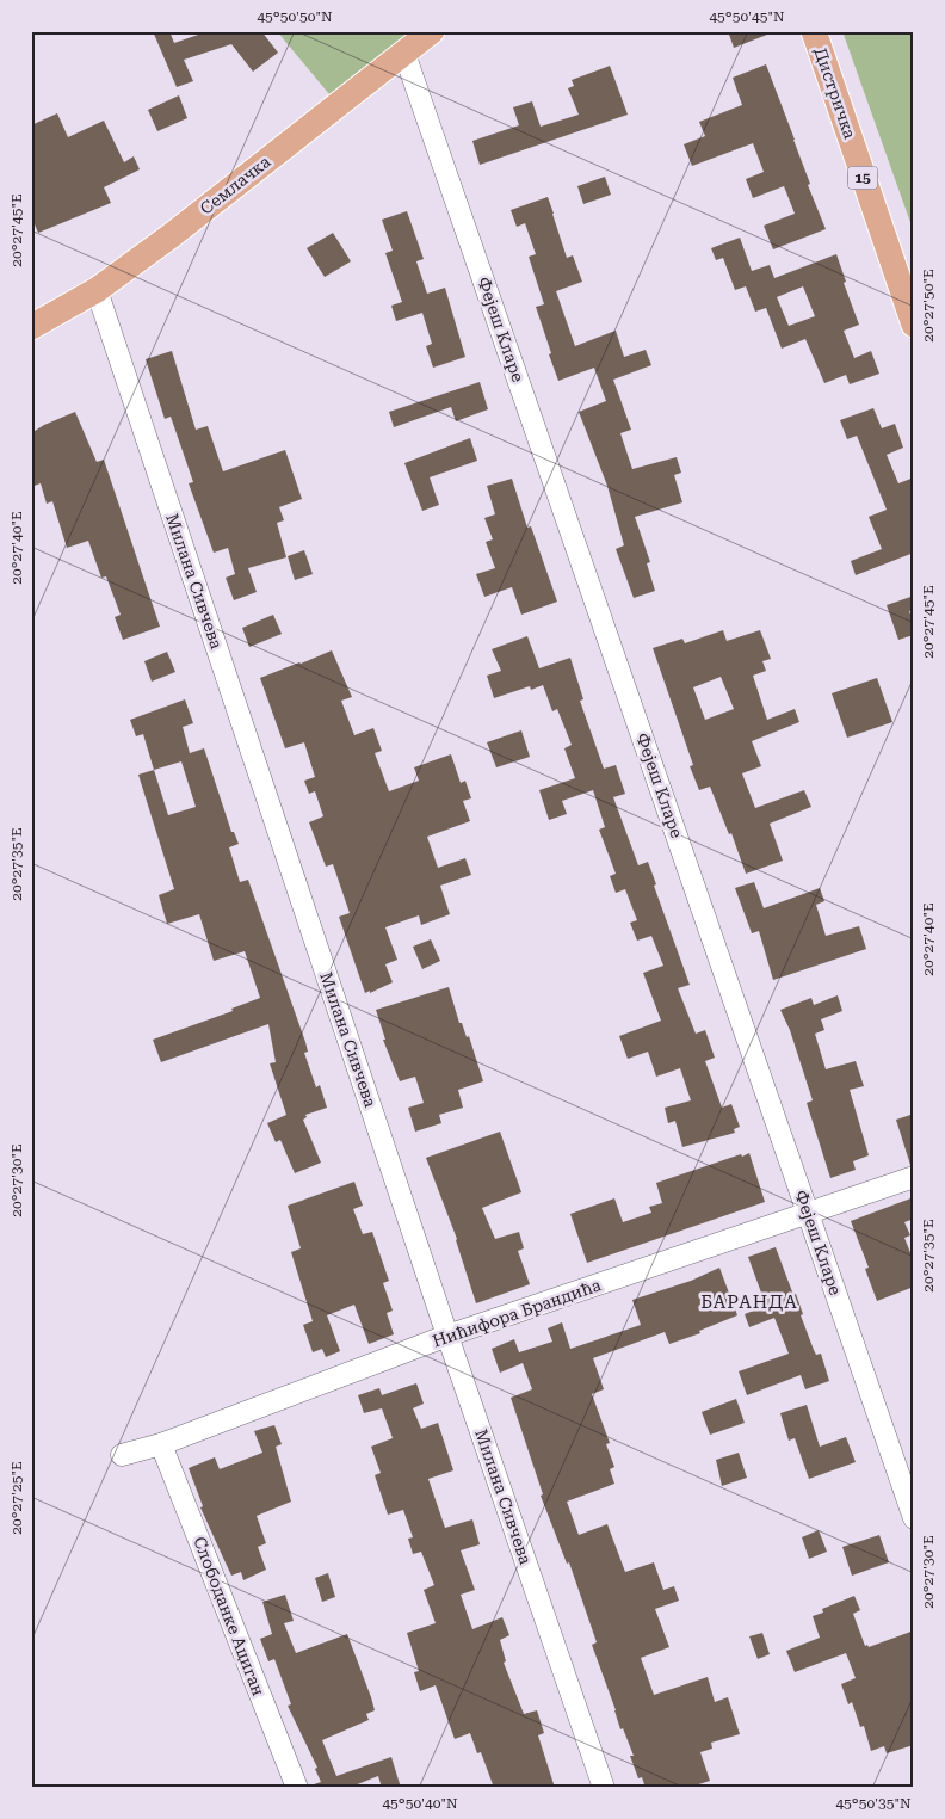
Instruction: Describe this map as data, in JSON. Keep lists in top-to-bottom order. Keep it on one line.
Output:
{"streets":{"main road":["Дистричка","15","Семлачка"],"street":["Фејеш Кларе","Милана Сивчева","Нићифора Брандића","Слободанке Ациган"]},"crossings":[["Семлачка","Фејеш Кларе"],["Семлачка","Милана Сивчева"],["Фејеш Кларе","Нићифора Брандића"],["Милана Сивчева","Нићифора Брандића"],["Нићифора Брандића","Слободанке Ациган"]],"districts":["БАРАНДА"],"coordinates":["45°50'50\"N","45°50'45\"N","20°27'45\"E","20°27'50\"E","20°27'40\"E","20°27'35\"E","20°27'30\"E","20°27'25\"E","45°50'40\"N","45°50'35\"N"]}
